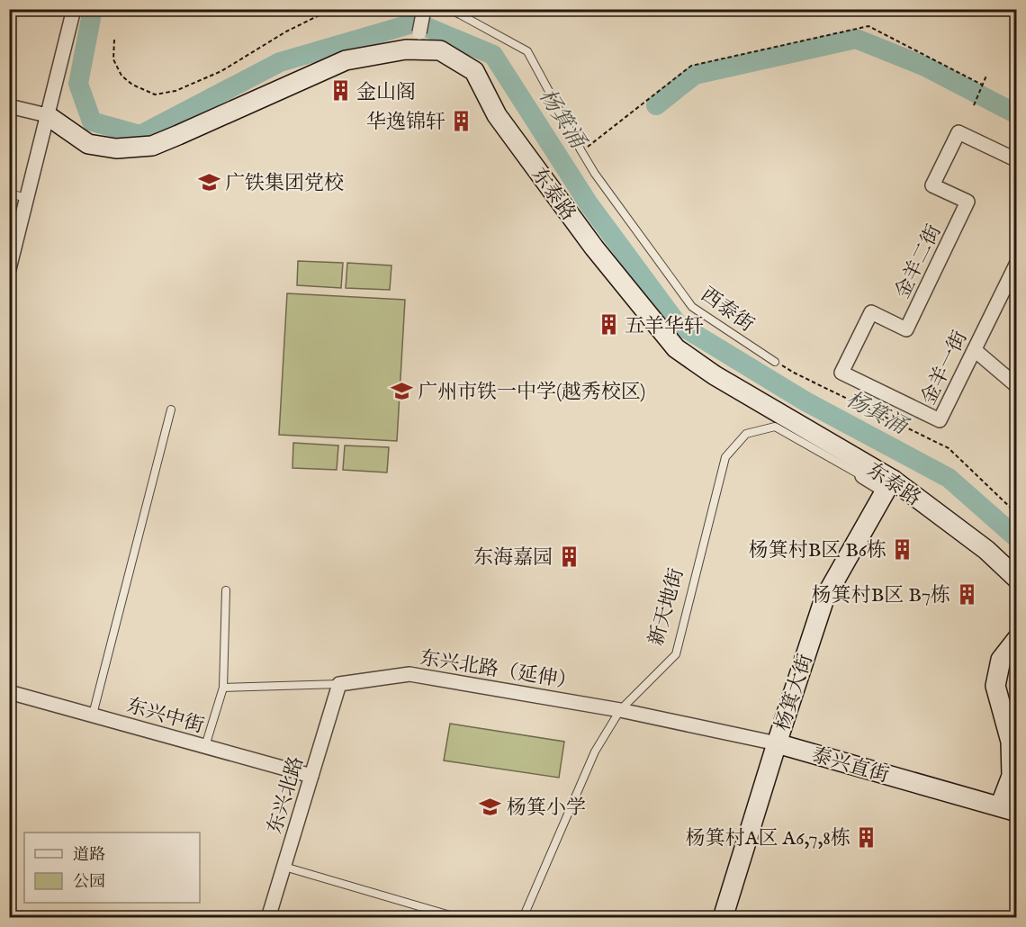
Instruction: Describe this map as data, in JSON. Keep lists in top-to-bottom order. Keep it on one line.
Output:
{"streets":{"street":["东泰路","金羊二街","金羊一街","东兴北路（延伸）","杨箕大街","东兴中街","泰兴直街","东兴北路"],"lane":["西泰街","新天地街"]},"crossings":[["东泰路","杨箕大街"],["金羊二街","金羊一街"],["新天地街","东兴北路（延伸）"],["新天地街","泰兴直街"],["东兴北路（延伸）","泰兴直街"],["东兴北路（延伸）","东兴北路"],["杨箕大街","泰兴直街"],["东兴中街","东兴北路"]],"water":["杨箕涌"],"places":{"building":["金山阁","华逸锦轩","五羊华轩","杨箕村B区 B6栋","东海嘉园","杨箕村B区 B7栋","杨箕村A区 A6,7,8栋"],"school or university":["广铁集团党校","广州市铁一中学(越秀校区)","杨箕小学"]},"legend":["道路","公园"]}
